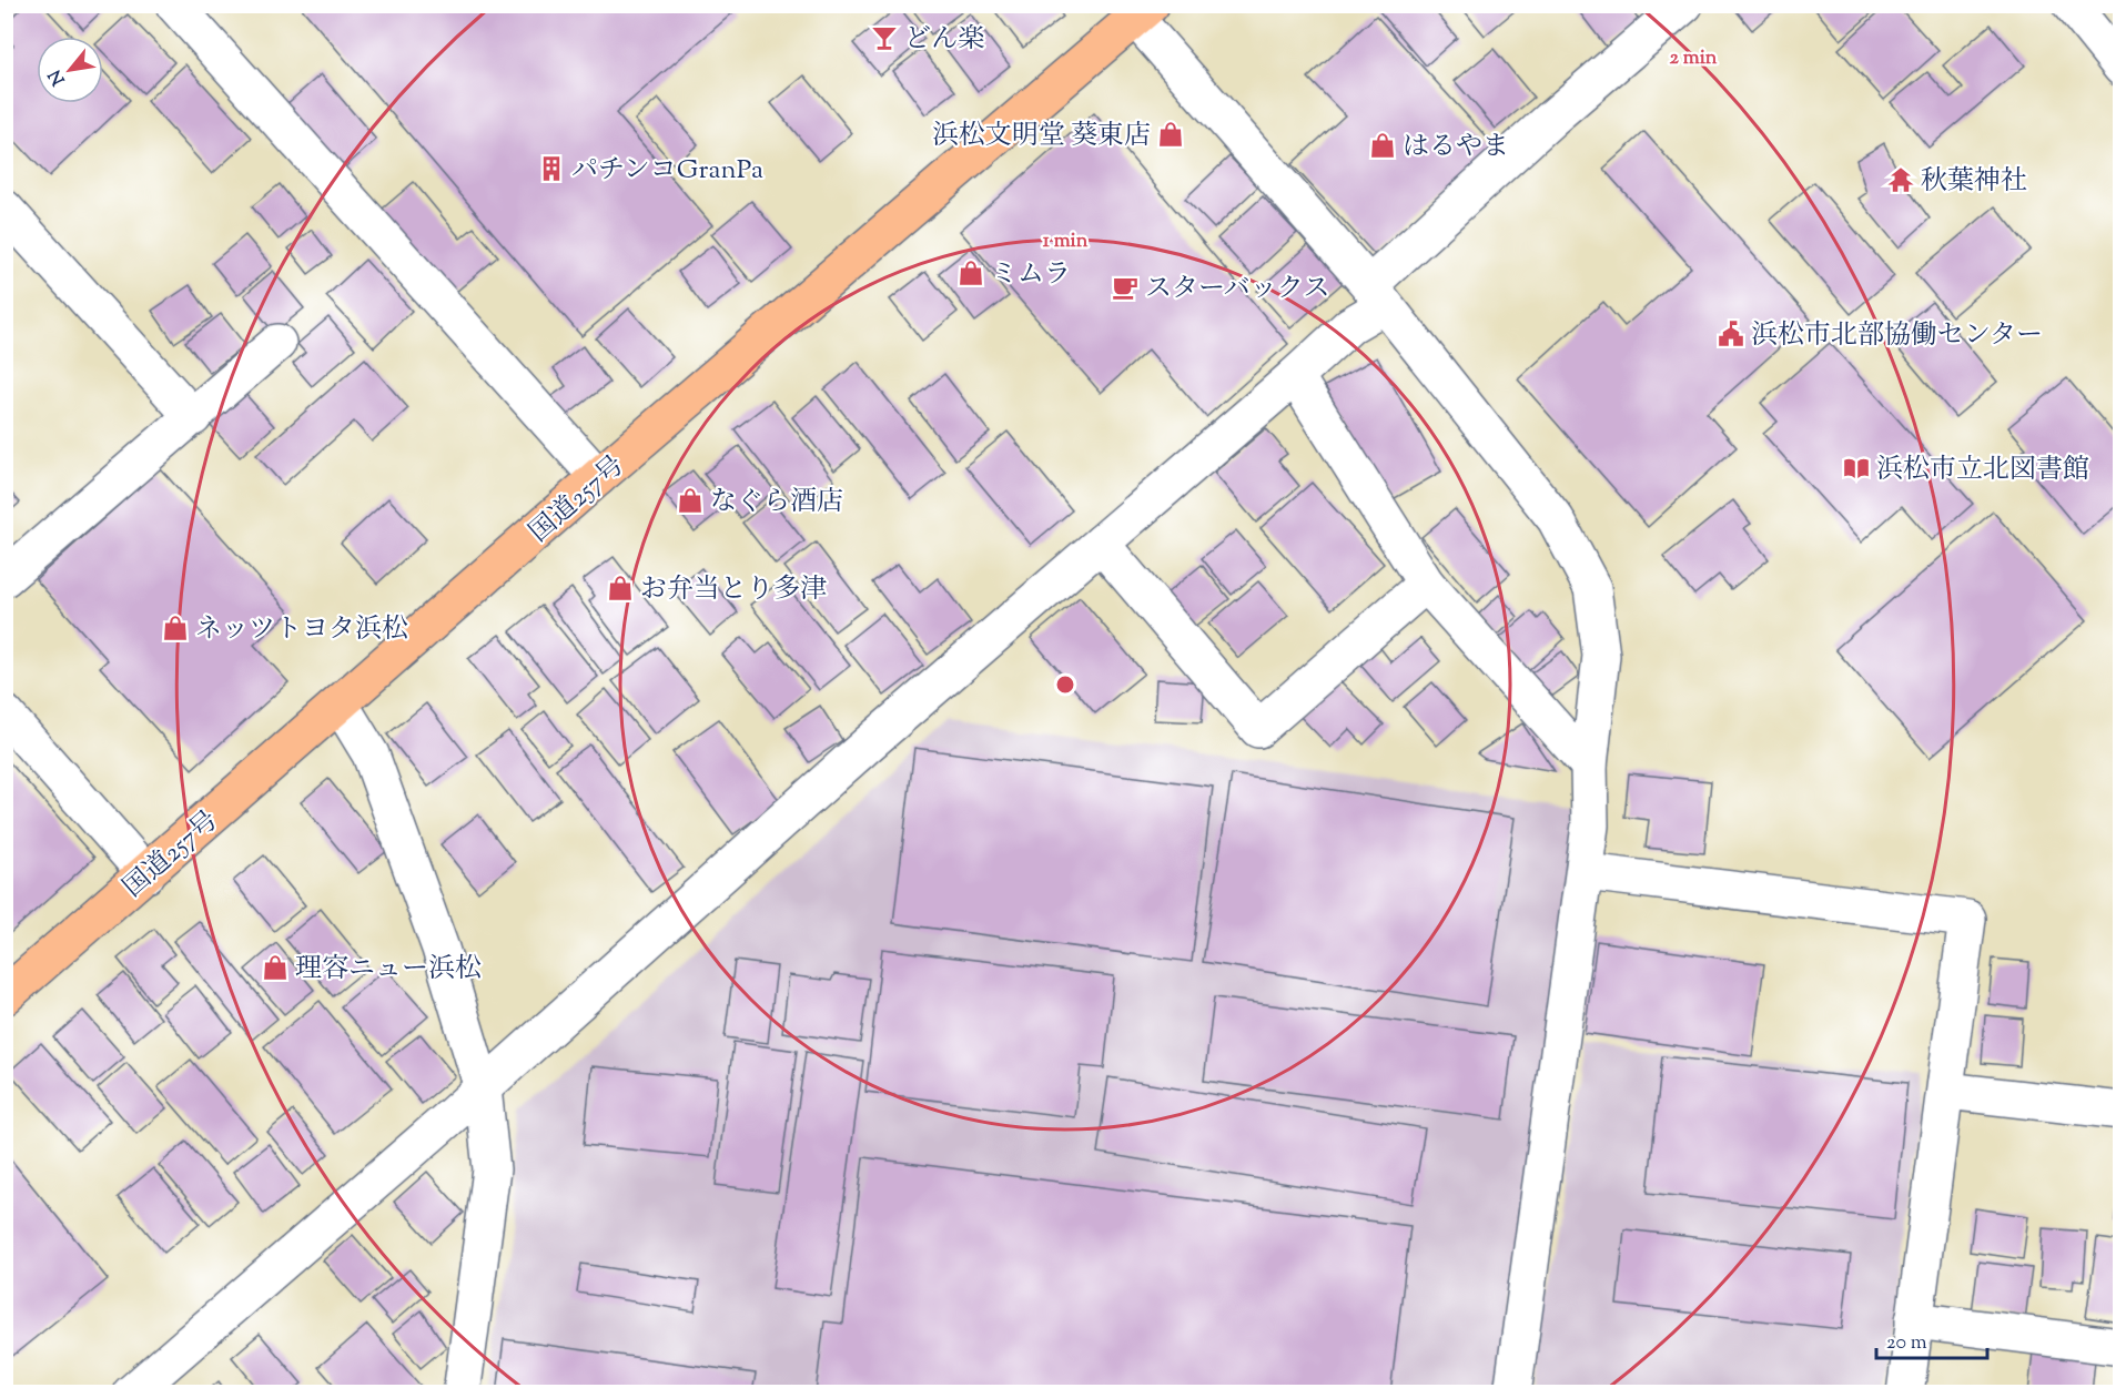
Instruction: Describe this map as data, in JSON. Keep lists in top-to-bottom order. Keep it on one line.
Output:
{"streets":{"highway":["国道257号"]},"places":{"bar":["どん楽"],"shop":["浜松文明堂 葵東店","はるやま","ミムラ","なぐら酒店","お弁当とり多津","ネッツトヨタ浜松","理容ニュー浜松"],"building":["パチンコGranPa"],"temple":["秋葉神社"],"cafe":["スターバックス"],"public building":["浜松市北部協働センター"],"library":["浜松市立北図書館"]},"scale_bar":"20 m","north":"bottom left","rings":["2 min","1 min"]}
